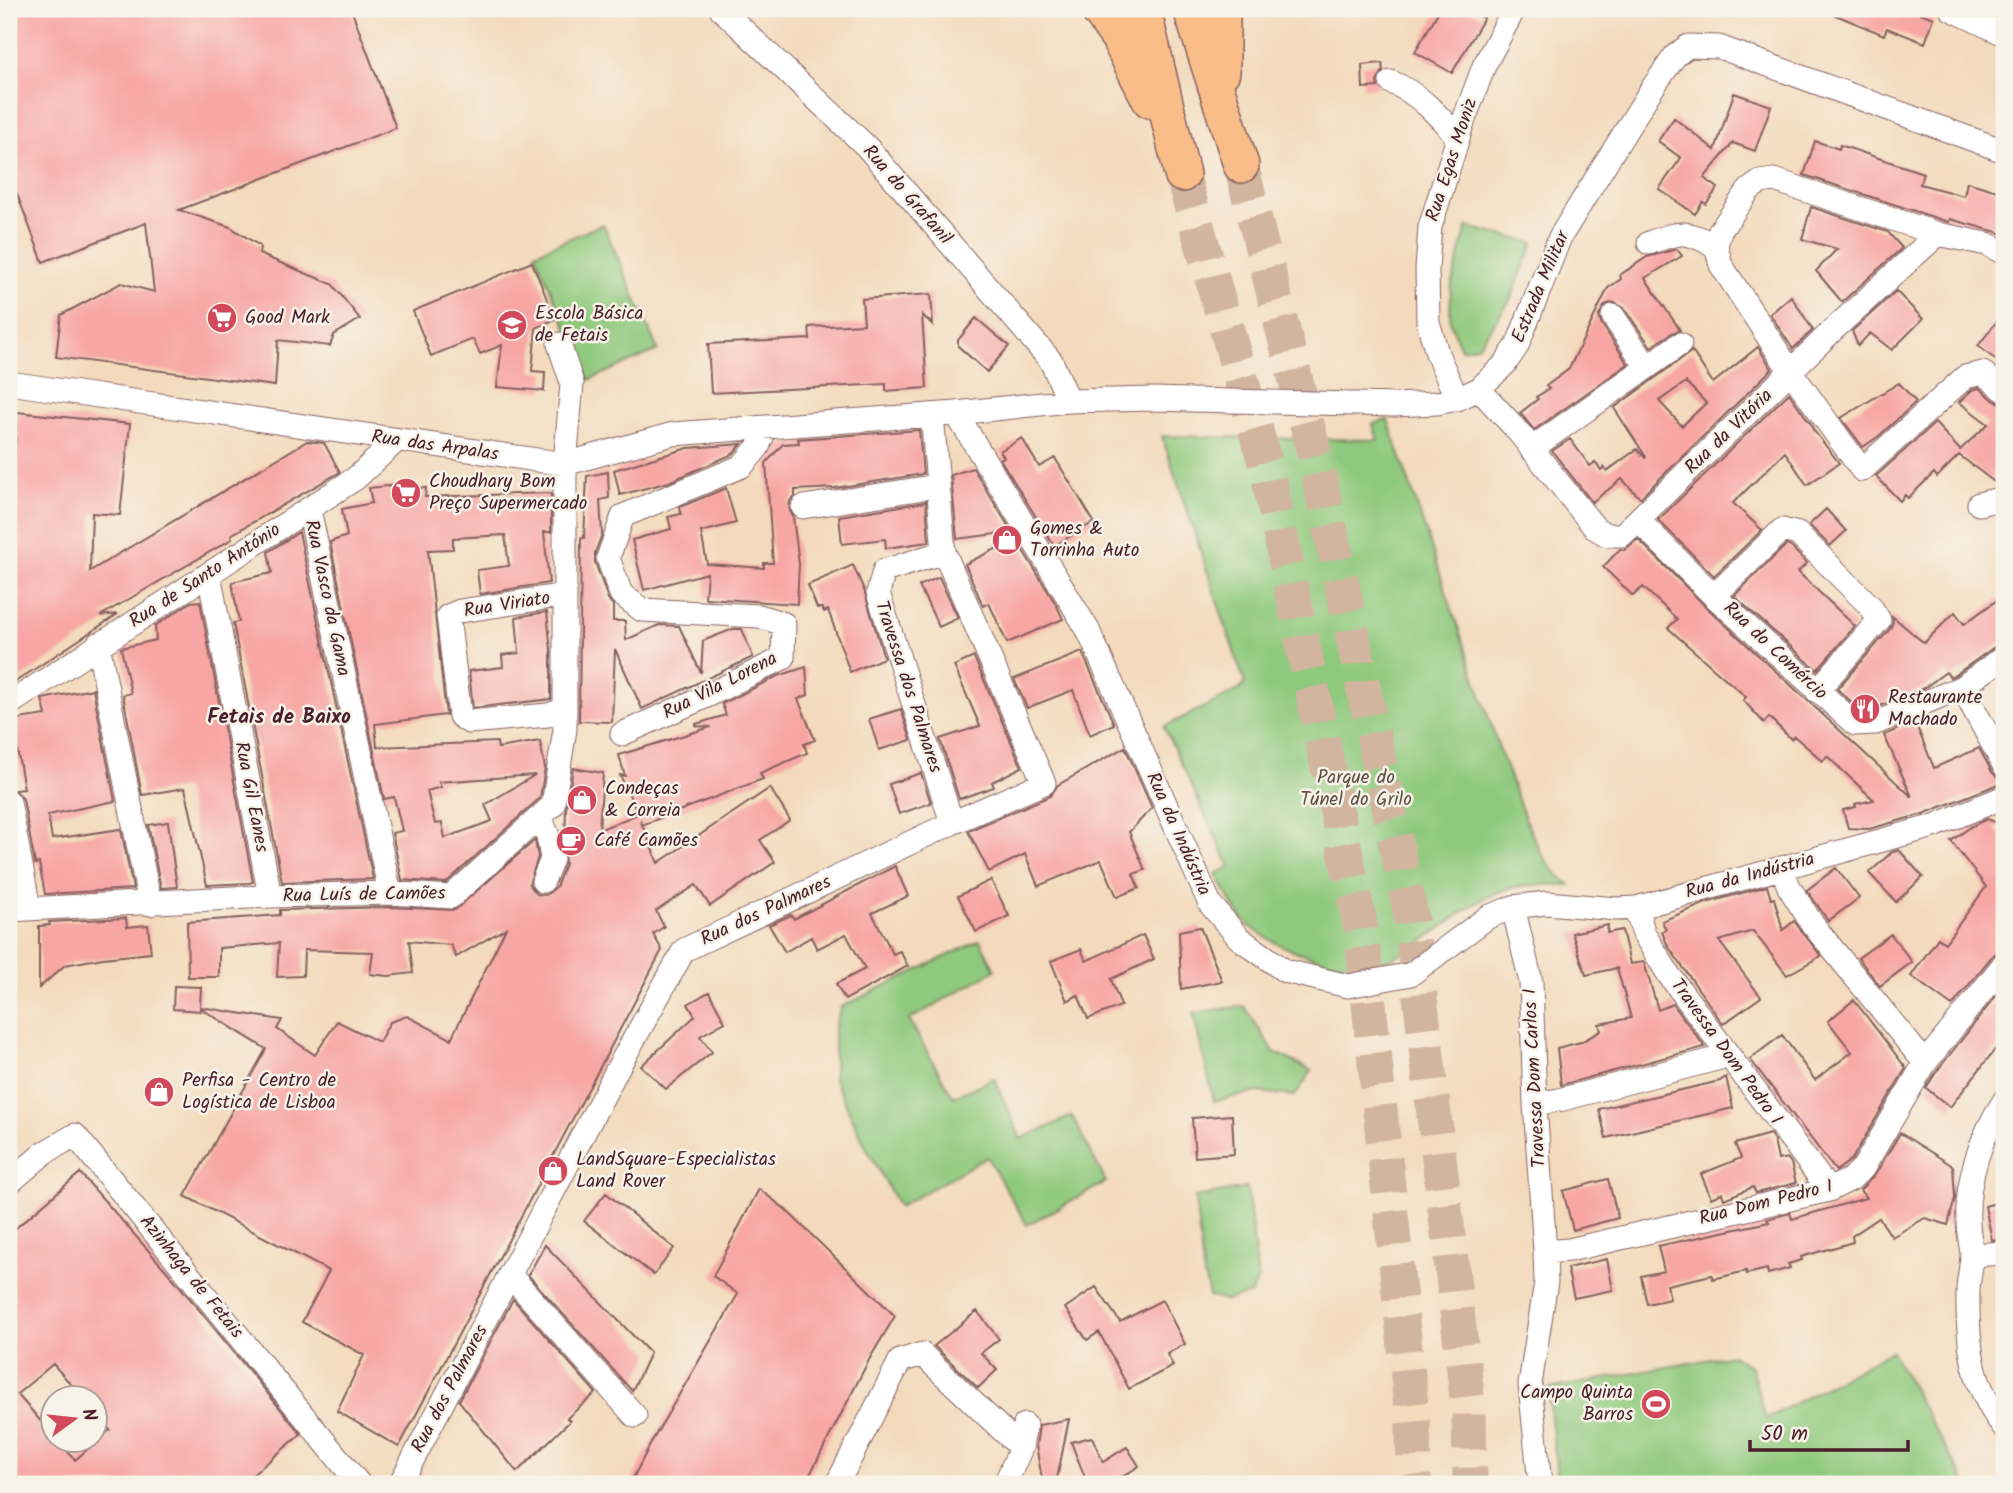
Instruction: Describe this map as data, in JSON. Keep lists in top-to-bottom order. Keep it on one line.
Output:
{"streets":{"street":["Rua Egas Moniz","Rua do Grafanil","Estrada Militar","Rua da Vitória","Rua das Arpalas","Rua de Santo António","Rua Vasco da Gama","Rua Viriato","Rua do Comércio","Rua Vila Lorena","Travessa dos Palmares","Rua Gil Eanes","Rua da Indústria","Rua Luís de Camões","Rua dos Palmares","Travessa Dom Pedro I","Travessa Dom Carlos I","Rua Dom Pedro I","Azinhaga de Fetais"]},"crossings":[["Rua Egas Moniz","Estrada Militar"],["Rua do Grafanil","Estrada Militar"],["Rua do Grafanil","Rua das Arpalas"],["Estrada Militar","Rua da Vitória"],["Estrada Militar","Rua das Arpalas"],["Rua da Vitória","Rua do Comércio"],["Rua das Arpalas","Rua de Santo António"],["Rua das Arpalas","Rua Vila Lorena"],["Rua das Arpalas","Rua da Indústria"],["Rua das Arpalas","Rua Luís de Camões"],["Rua das Arpalas","Rua dos Palmares"],["Rua de Santo António","Rua Vasco da Gama"],["Rua de Santo António","Rua Gil Eanes"],["Rua Vasco da Gama","Rua Luís de Camões"],["Rua Viriato","Rua Luís de Camões"],["Travessa dos Palmares","Rua dos Palmares"],["Rua Gil Eanes","Rua Luís de Camões"],["Rua da Indústria","Travessa Dom Pedro I"],["Rua da Indústria","Travessa Dom Carlos I"],["Travessa Dom Pedro I","Rua Dom Pedro I"],["Travessa Dom Carlos I","Rua Dom Pedro I"]],"districts":["Fetais de Baixo"],"parks":["Parque do Túnel do Grilo"],"places":{"supermarket":["Good Mark","Choudhary Bom Preço Supermercado"],"school or university":["Escola Básica de Fetais"],"shop":["Gomes & Torrinha Auto","Condeças & Correia","Perfisa - Centro de Logística de Lisboa","LandSquare-Especialistas Land Rover"],"restaurant":["Restaurante Machado"],"cafe":["Café Camões"],"sports":["Campo Quinta Barros"]},"scale_bar":"50 m","north":"right"}
